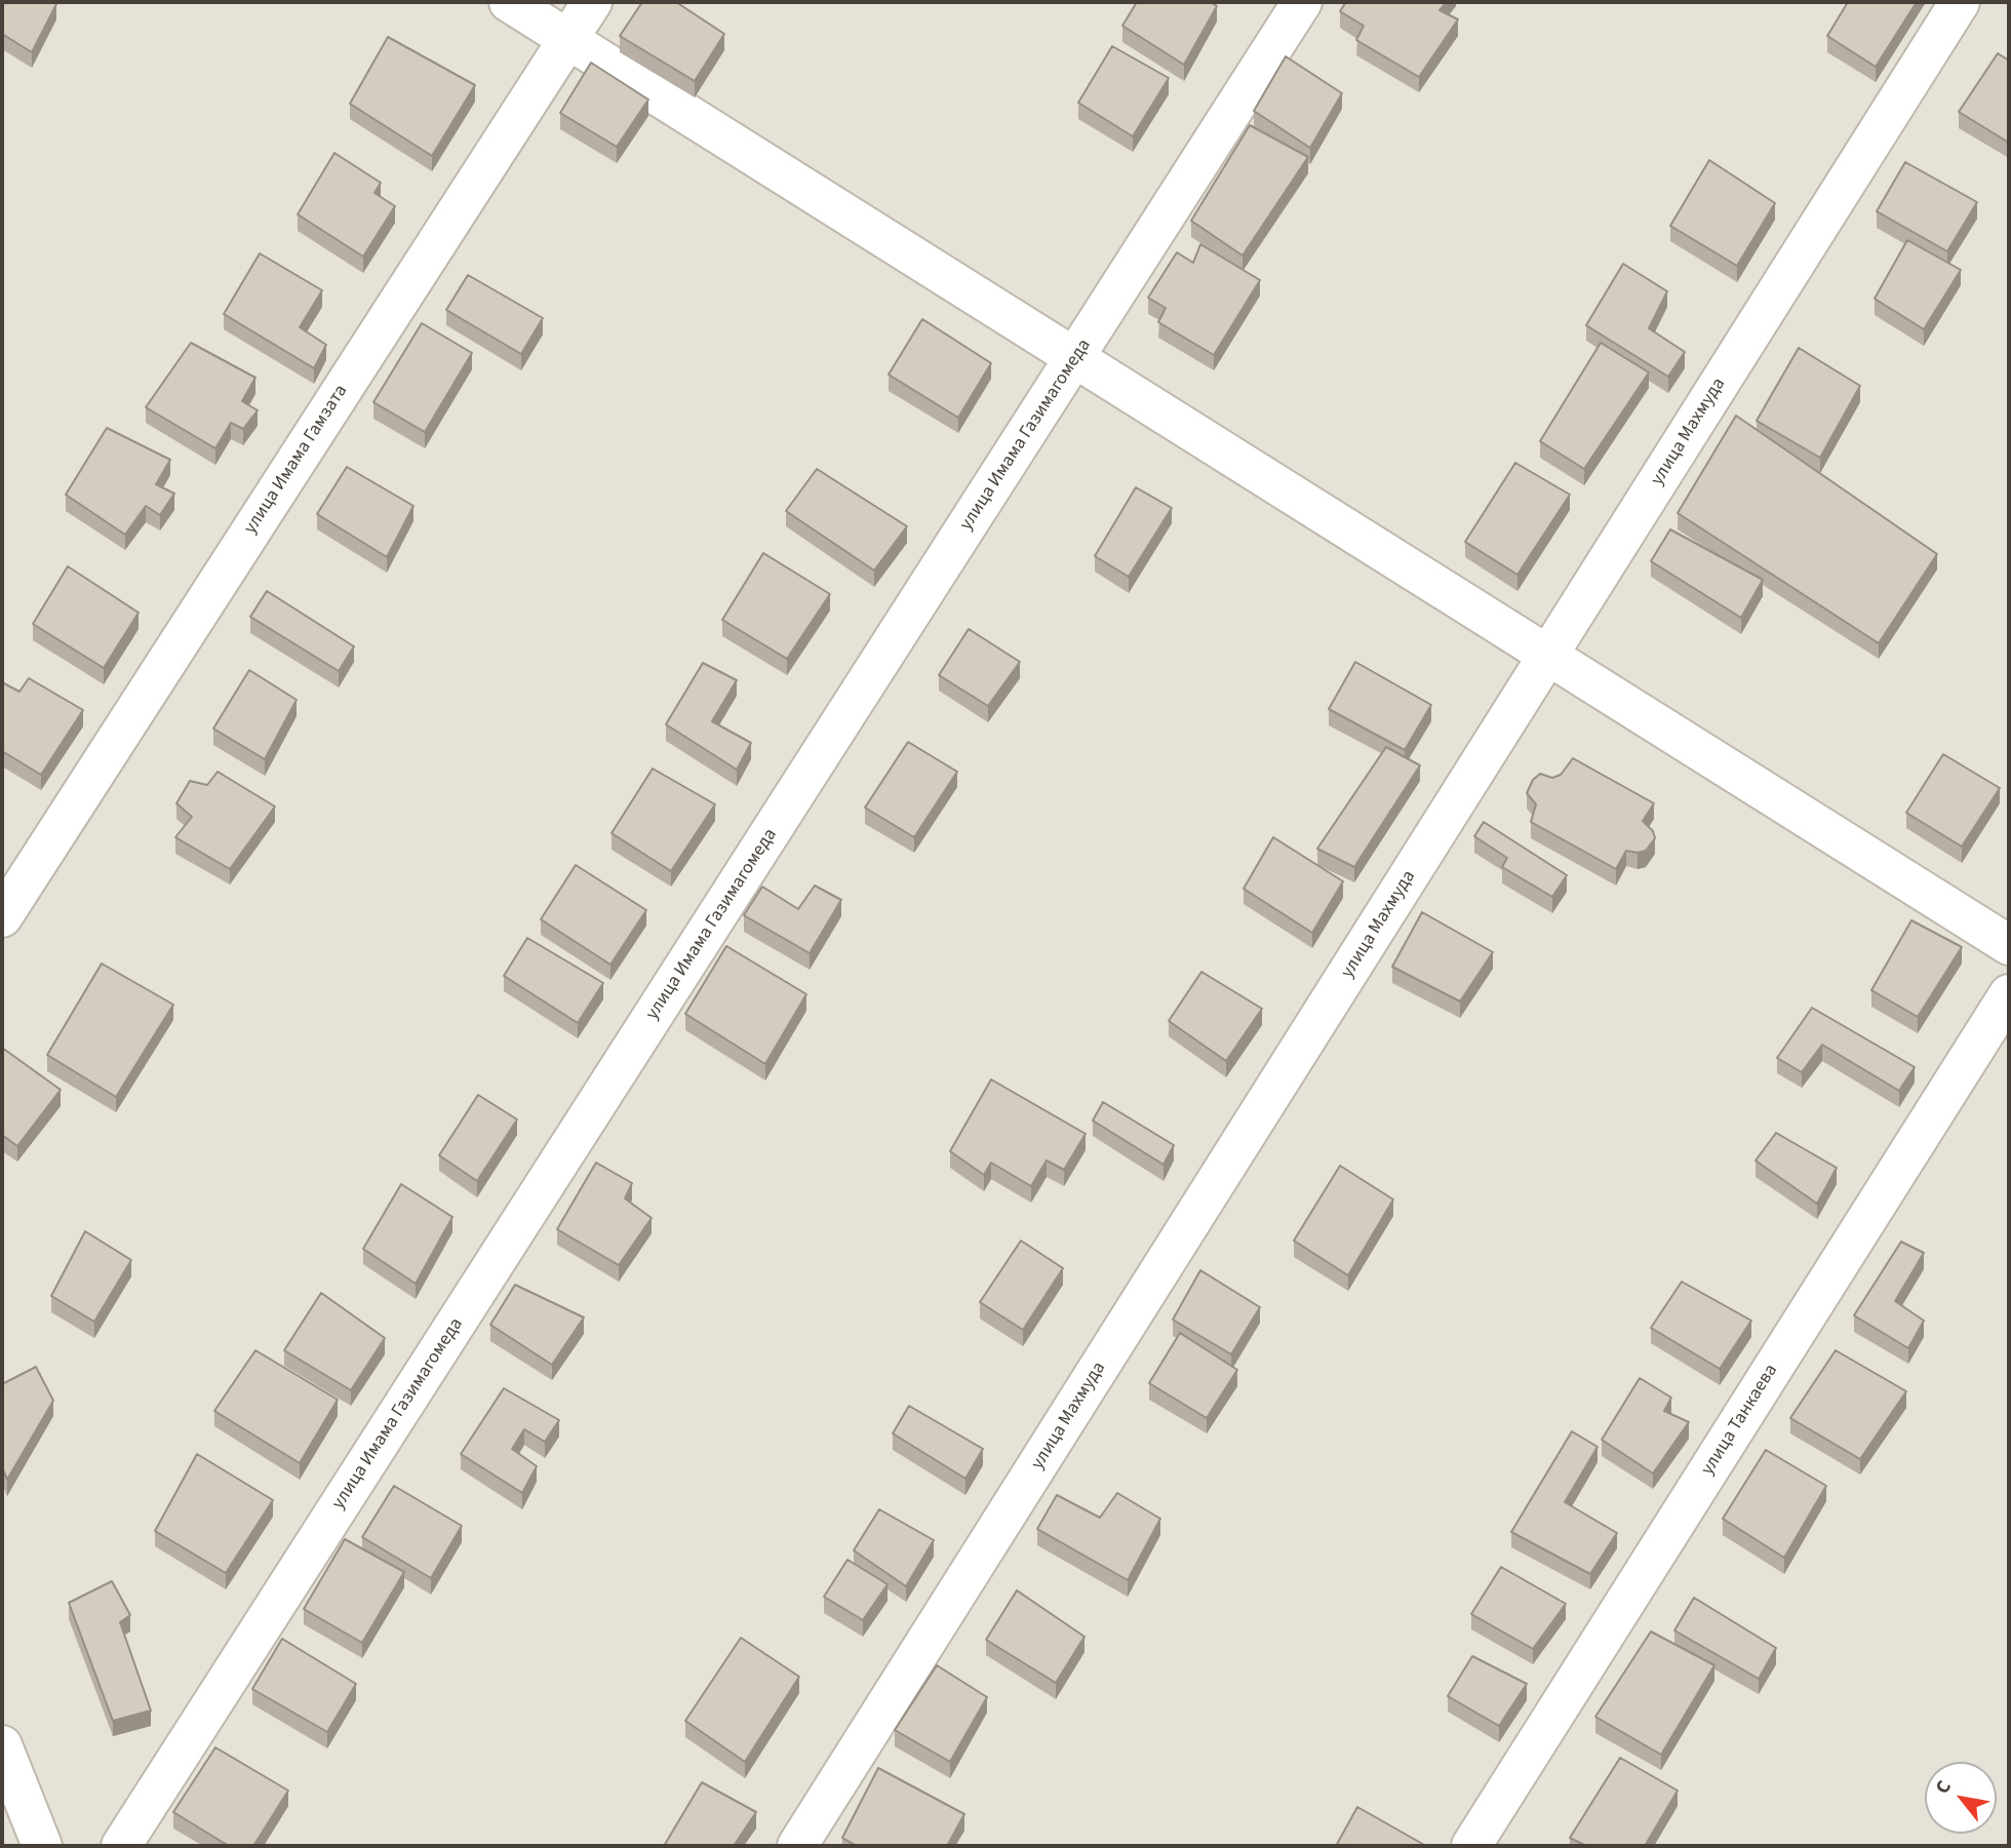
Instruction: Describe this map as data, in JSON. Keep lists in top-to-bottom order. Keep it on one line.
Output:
{"streets":{"street":["улица Махмуда","улица Имама Газимагомеда","улица Имама Гамзата","улица Танкаева"]},"north":"top left"}
